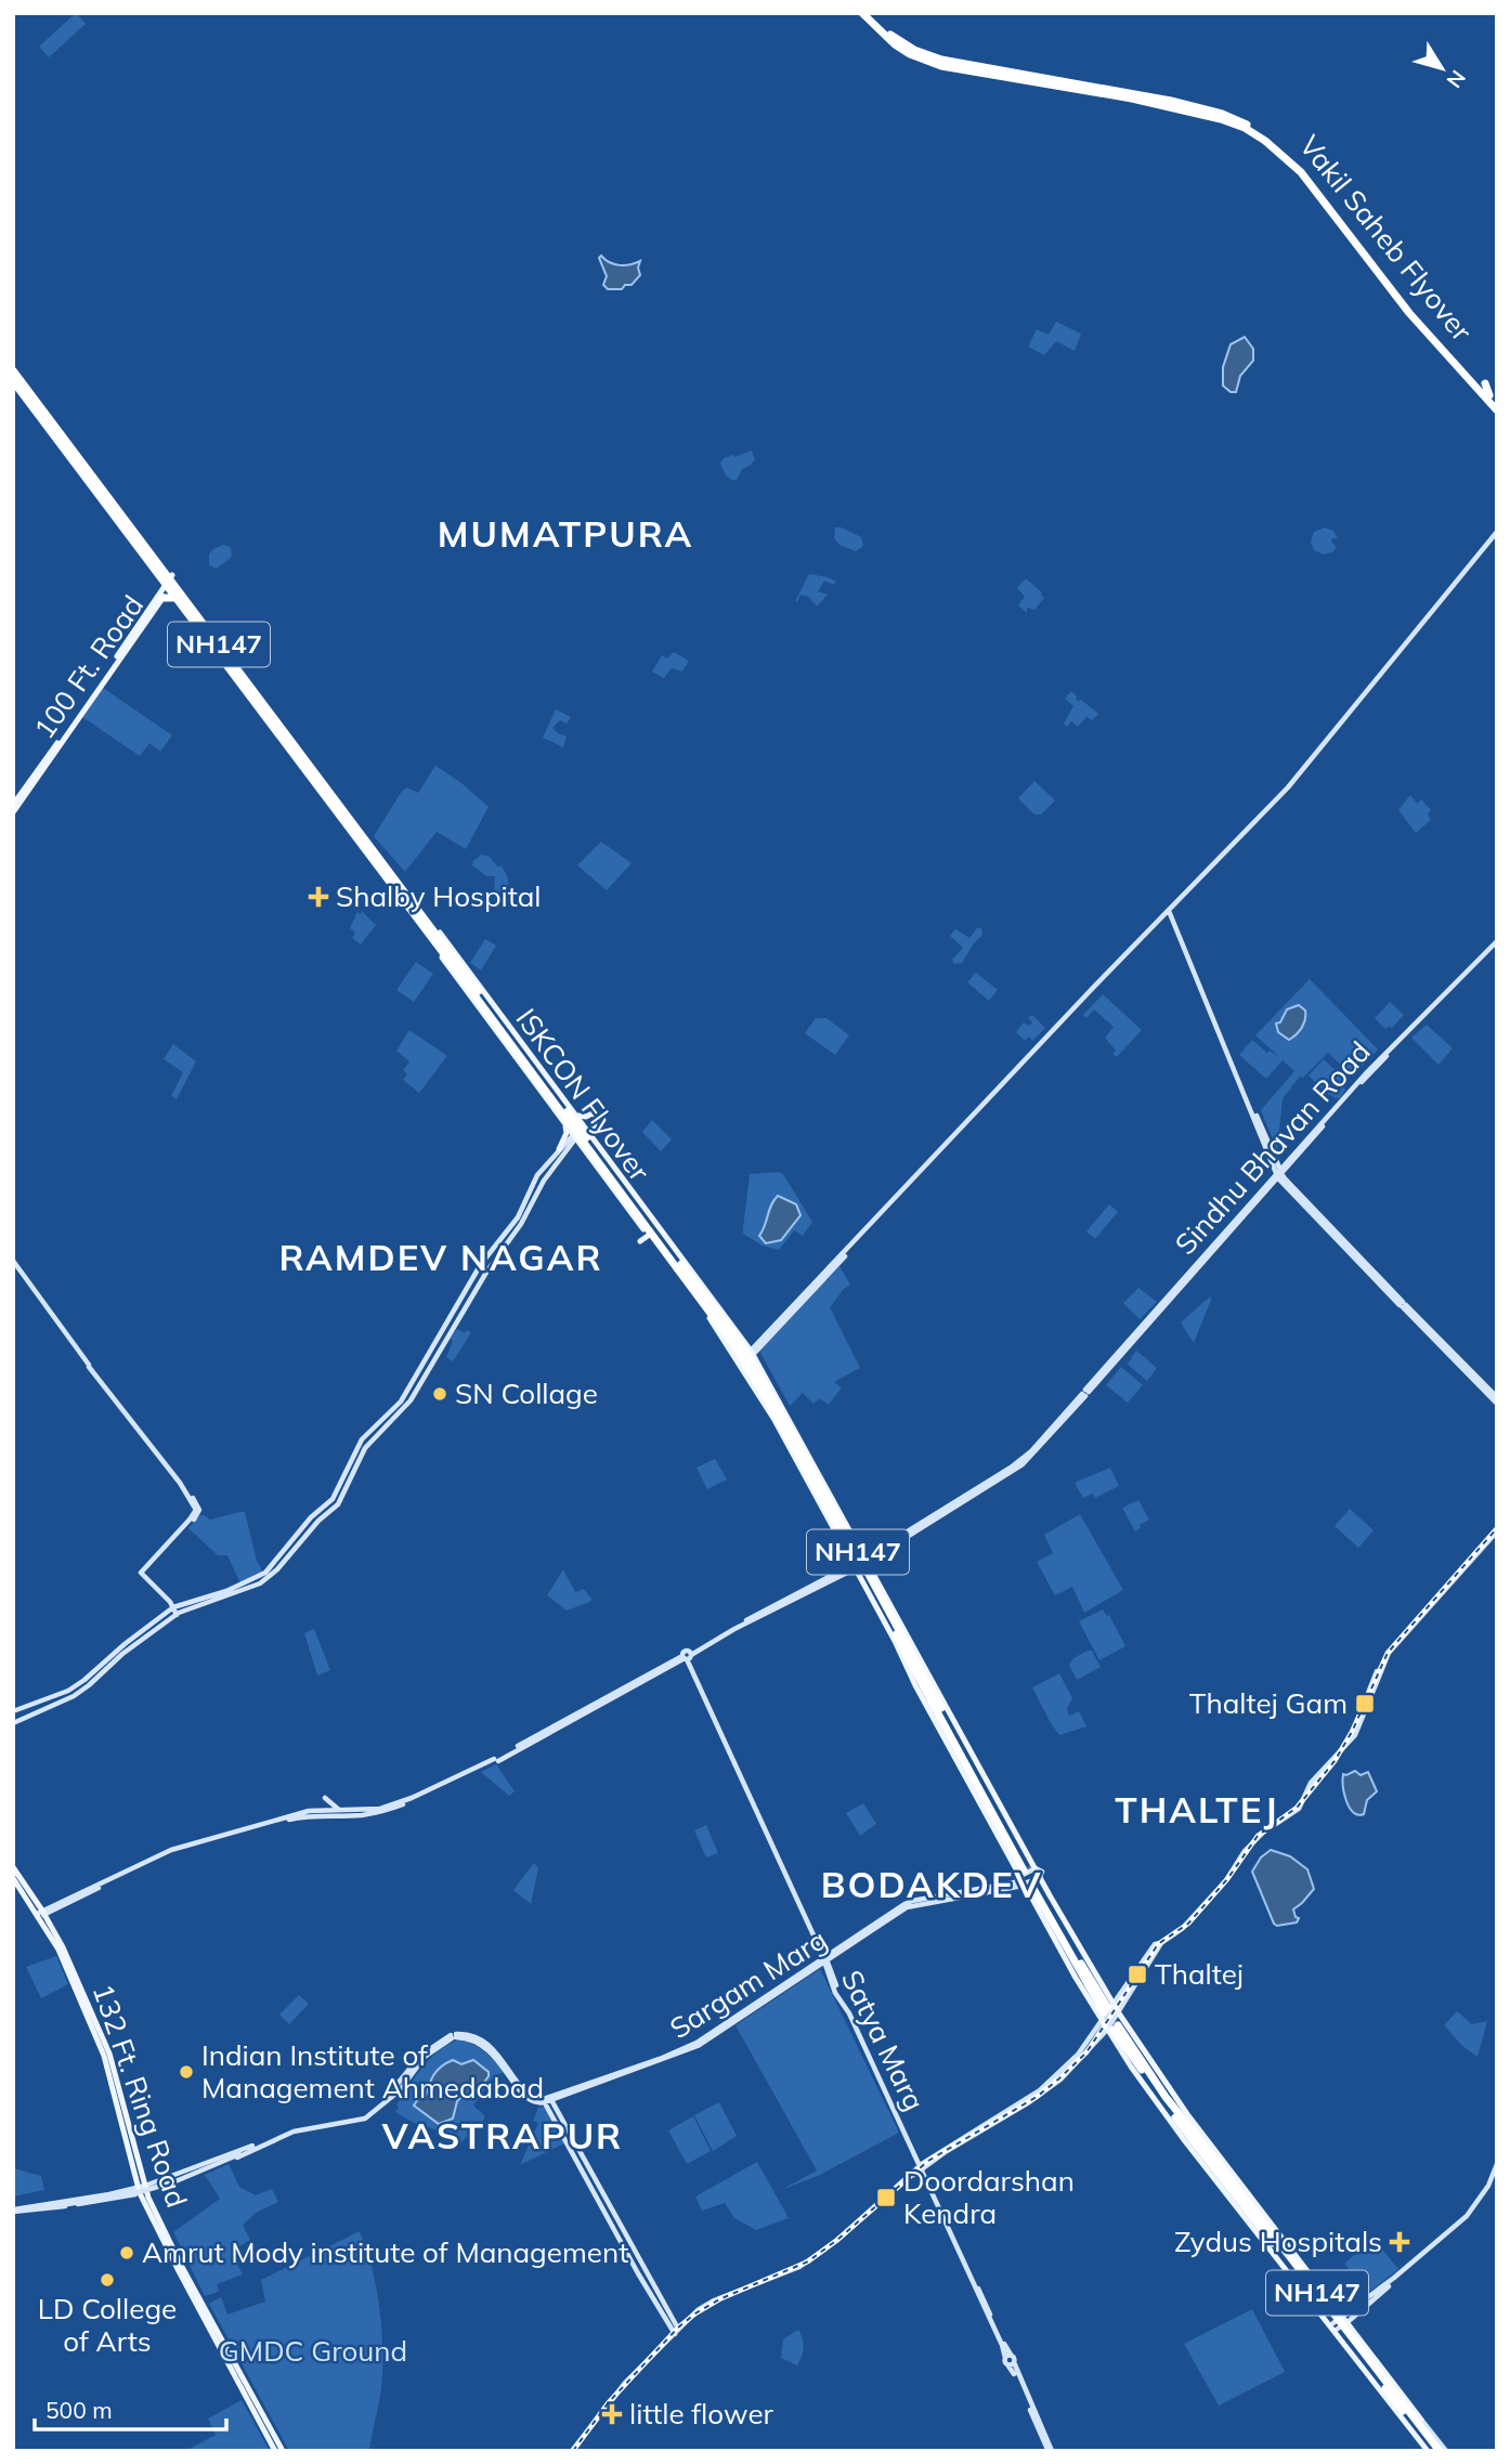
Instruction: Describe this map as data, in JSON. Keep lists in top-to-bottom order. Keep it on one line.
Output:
{"streets":{"highway":["Vakil Saheb Flyover","NH147","ISKCON Flyover"],"main road":["100 Ft. Road","Sindhu Bhavan Road","Sargam Marg","Satya Marg","132 Ft. Ring Road"]},"crossings":[["NH147","100 Ft. Road"],["NH147","ISKCON Flyover"],["NH147","Sargam Marg"],["Sargam Marg","Satya Marg"]],"districts":["MUMATPURA","RAMDEV NAGAR","THALTEJ","BODAKDEV","VASTRAPUR"],"parks":["GMDC Ground"],"places":{"health":["Shalby Hospital","Zydus Hospitals","little flower"],"other":["SN Collage","Indian Institute of Management Ahmedabad","Amrut Mody institute of Management","LD College of Arts"],"transit":["Thaltej Gam","Thaltej","Doordarshan Kendra"]},"scale_bar":"500 m","north":"bottom right"}
